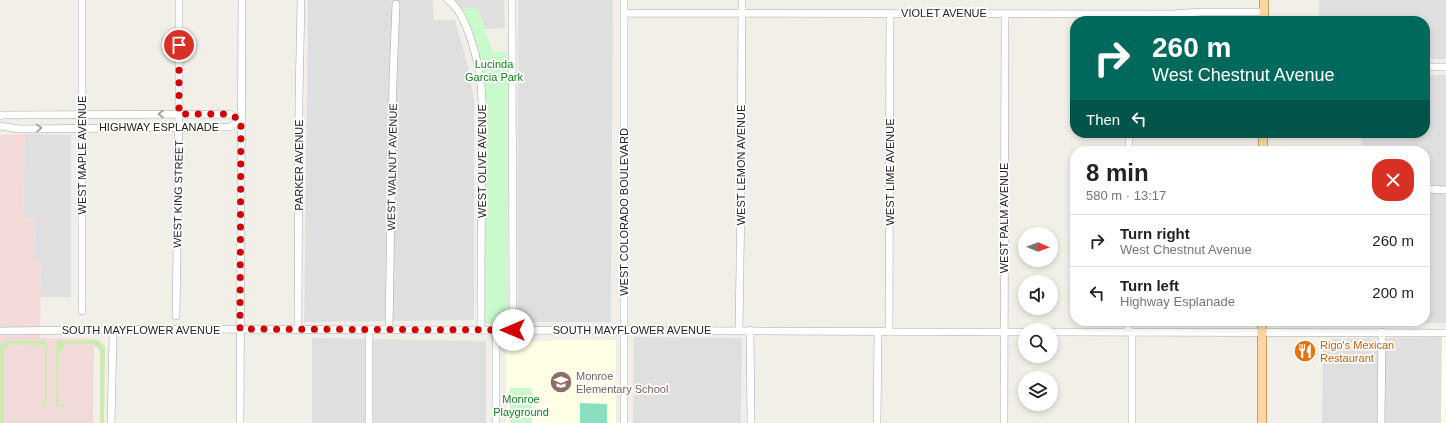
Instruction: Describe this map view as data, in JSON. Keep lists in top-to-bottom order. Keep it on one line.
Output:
{"streets":{"street":["VIOLET AVENUE","HIGHWAY ESPLANADE","WEST MAPLE AVENUE","WEST OLIVE AVENUE","PARKER AVENUE","WEST LEMON AVENUE","WEST WALNUT AVENUE","WEST LIME AVENUE","WEST KING STREET","WEST COLORADO BOULEVARD","WEST PALM AVENUE","SOUTH MAYFLOWER AVENUE"]},"crossings":[["VIOLET AVENUE","WEST LEMON AVENUE"],["VIOLET AVENUE","WEST LIME AVENUE"],["VIOLET AVENUE","WEST COLORADO BOULEVARD"],["VIOLET AVENUE","WEST PALM AVENUE"],["HIGHWAY ESPLANADE","WEST MAPLE AVENUE"],["HIGHWAY ESPLANADE","WEST KING STREET"],["WEST OLIVE AVENUE","SOUTH MAYFLOWER AVENUE"],["PARKER AVENUE","SOUTH MAYFLOWER AVENUE"],["WEST LEMON AVENUE","SOUTH MAYFLOWER AVENUE"],["WEST WALNUT AVENUE","SOUTH MAYFLOWER AVENUE"],["WEST LIME AVENUE","SOUTH MAYFLOWER AVENUE"],["WEST COLORADO BOULEVARD","SOUTH MAYFLOWER AVENUE"],["WEST PALM AVENUE","SOUTH MAYFLOWER AVENUE"]],"parks":["Lucinda Garcia Park","Monroe Playground"],"places":{"restaurant":["Rigo's Mexican Restaurant"],"school or university":["Monroe Elementary School"]},"north":"right","page":{"turn":["260 m","West Chestnut Avenue"],"then":"Then","heading":["8 min","580 m · 13:17"],"list":[{"name":"Turn right","note":"West Chestnut Avenue","value":"260 m"},{"name":"Turn left","note":"Highway Esplanade","value":"200 m"}]}}
